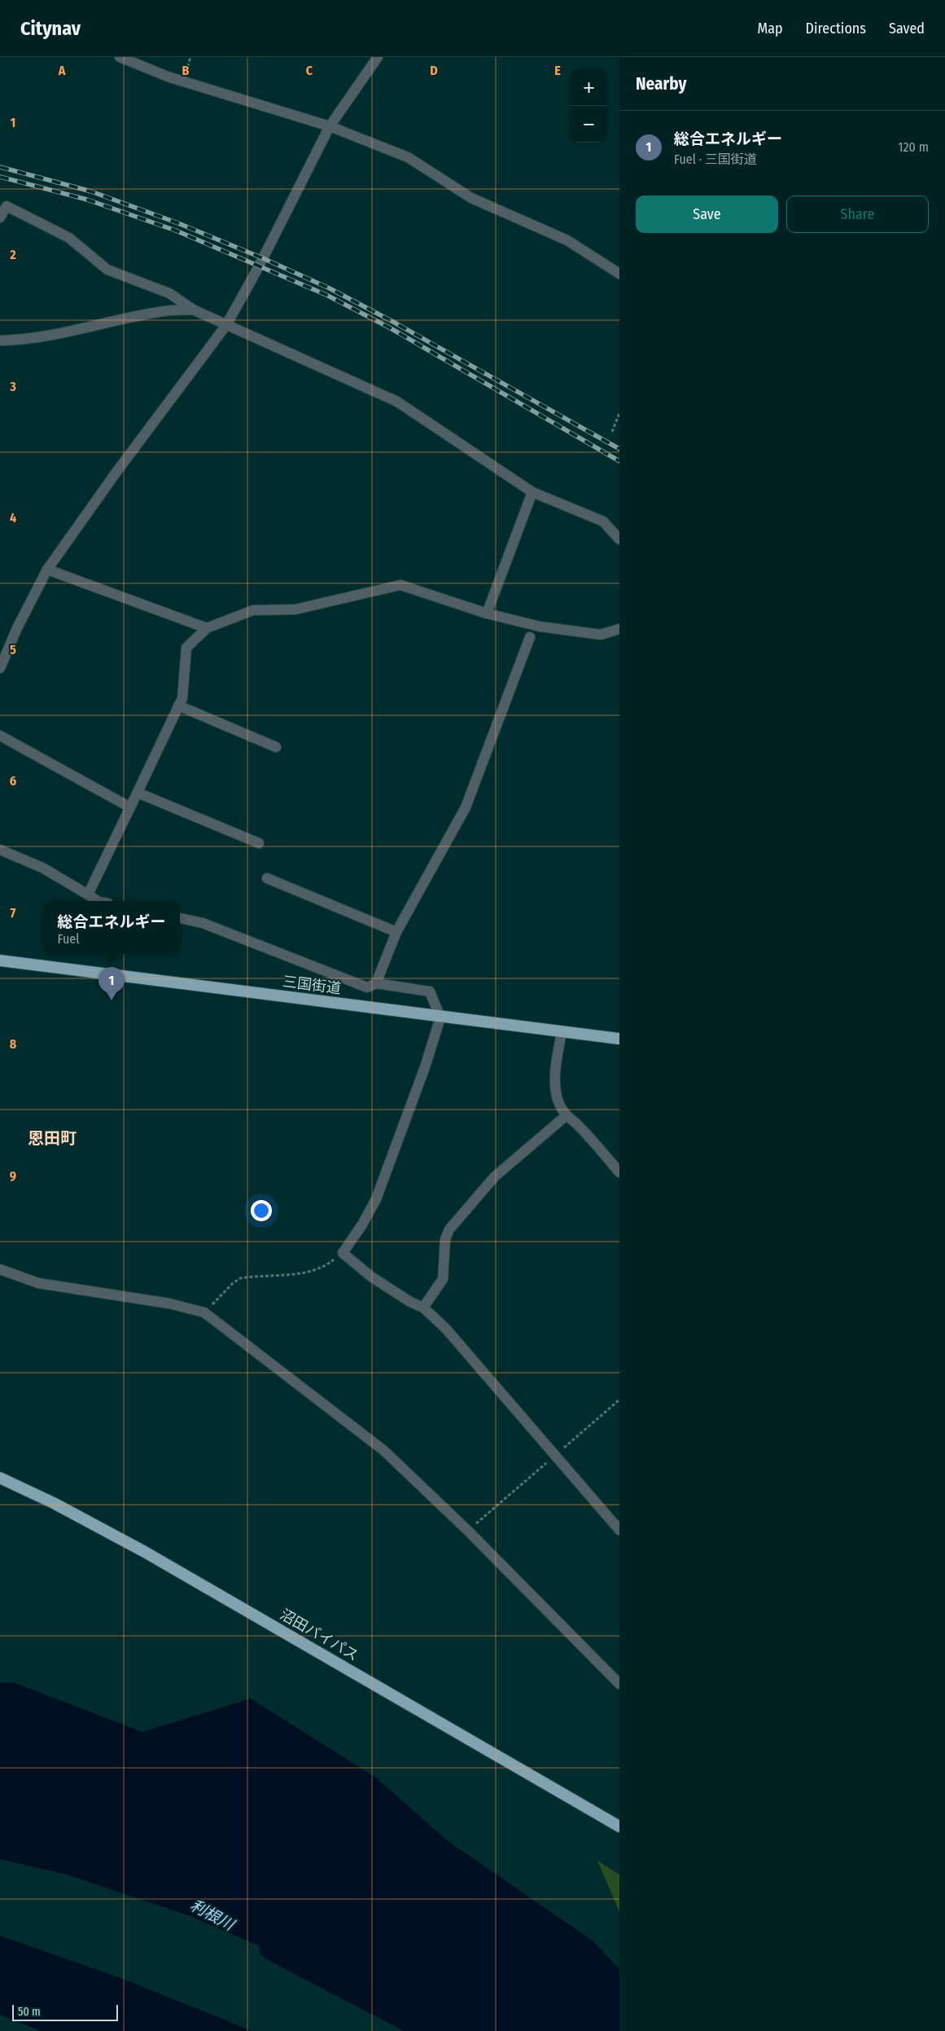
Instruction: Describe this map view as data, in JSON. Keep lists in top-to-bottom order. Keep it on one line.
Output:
{"streets":{"highway":["三国街道","沼田バイパス"]},"districts":["恩田町"],"water":["利根川"],"scale_bar":"50 m","page":{"header":"Citynav","nav":["Map","Directions","Saved"],"heading":"Nearby","map_buttons":["+","−"],"list":[{"mark":"1","name":"総合エネルギー","note":"Fuel · 三国街道","value":"120 m"}],"buttons":["Save","Share"],"popup":["総合エネルギー","Fuel"],"pins":"1","scale":"50 m"},"grid":{"columns":["A","B","C","D","E"],"rows":["1","2","3","4","5","6","7","8","9"]}}
